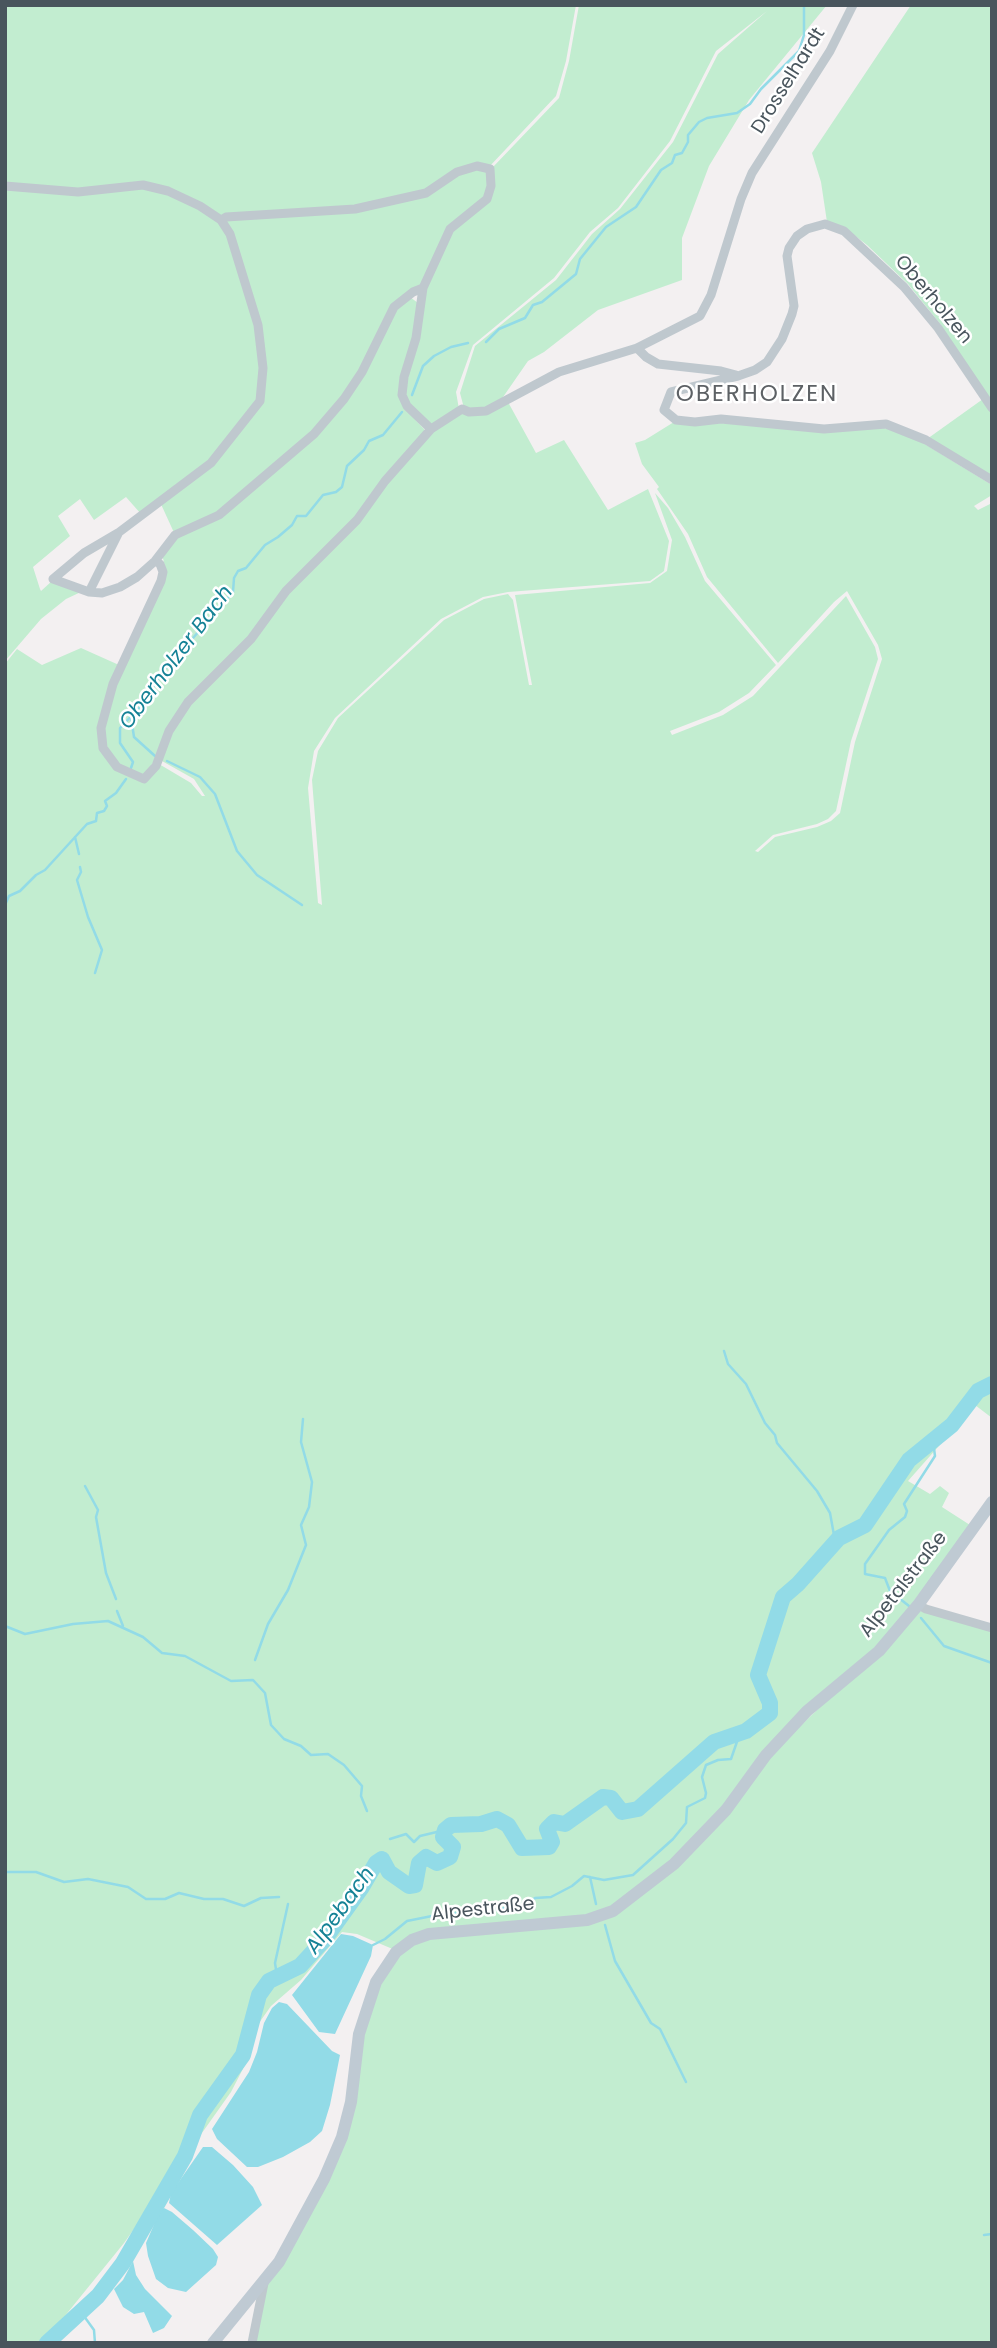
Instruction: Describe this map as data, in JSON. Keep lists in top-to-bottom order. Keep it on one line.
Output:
{"streets":{"main road":["Alpetalstraße","Alpestraße"],"street":["Drosselhardt","Oberholzen"]},"crossings":[["Alpetalstraße","Alpestraße"]],"districts":["OBERHOLZEN"],"water":["Oberholzer Bach","Alpebach"]}
